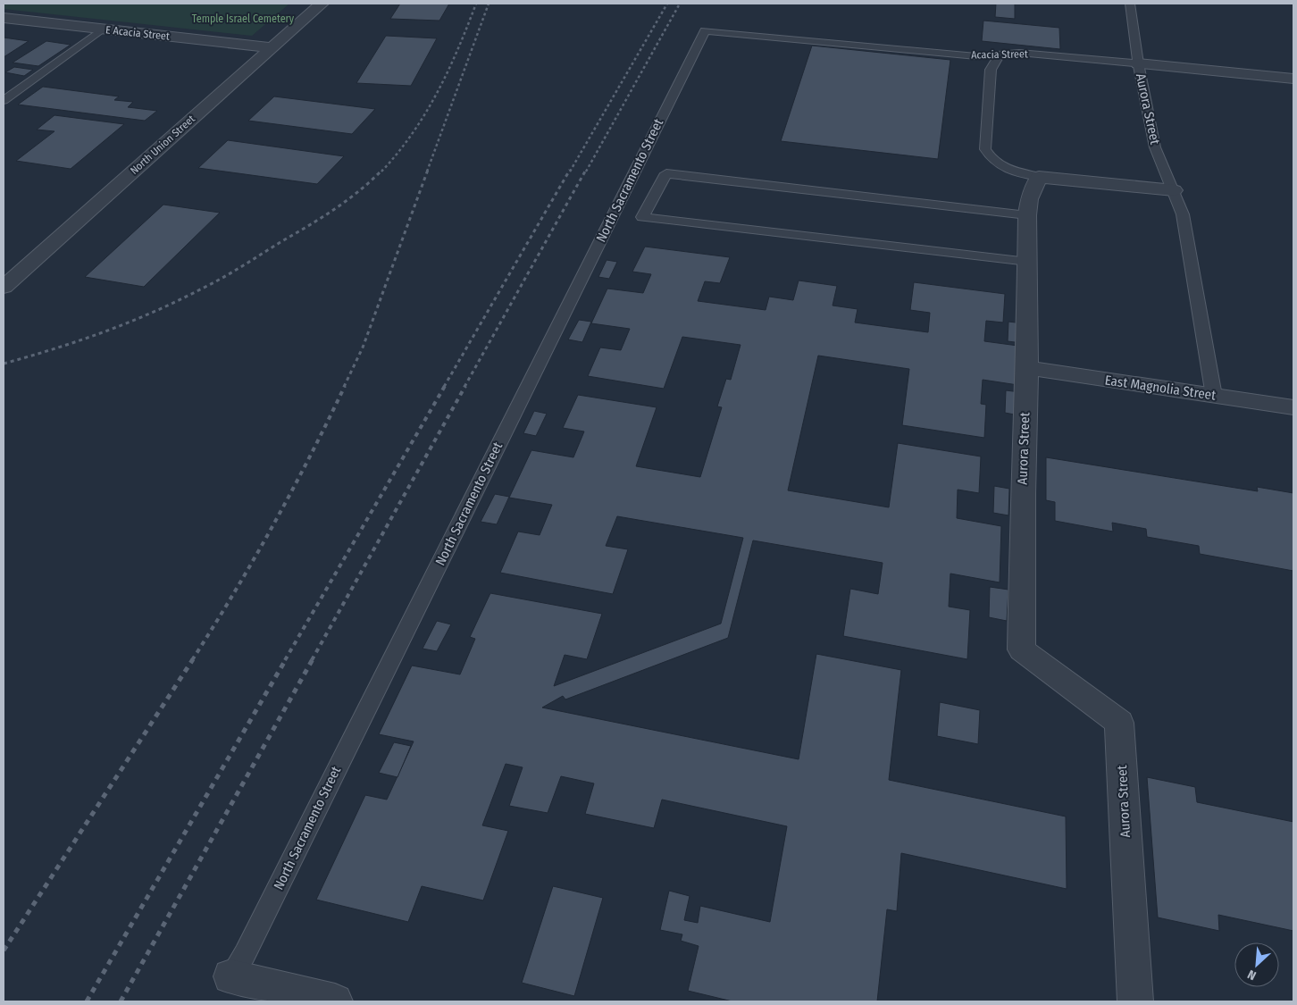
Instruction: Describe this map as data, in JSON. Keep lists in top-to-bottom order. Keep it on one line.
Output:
{"streets":{"street":["E Acacia Street","Acacia Street","Aurora Street","North Union Street","East Magnolia Street"],"lane":["North Sacramento Street"]},"crossings":[["E Acacia Street","North Union Street"],["Acacia Street","Aurora Street"],["Acacia Street","North Sacramento Street"],["Aurora Street","East Magnolia Street"]],"parks":["Temple Israel Cemetery"],"north":"bottom left"}
